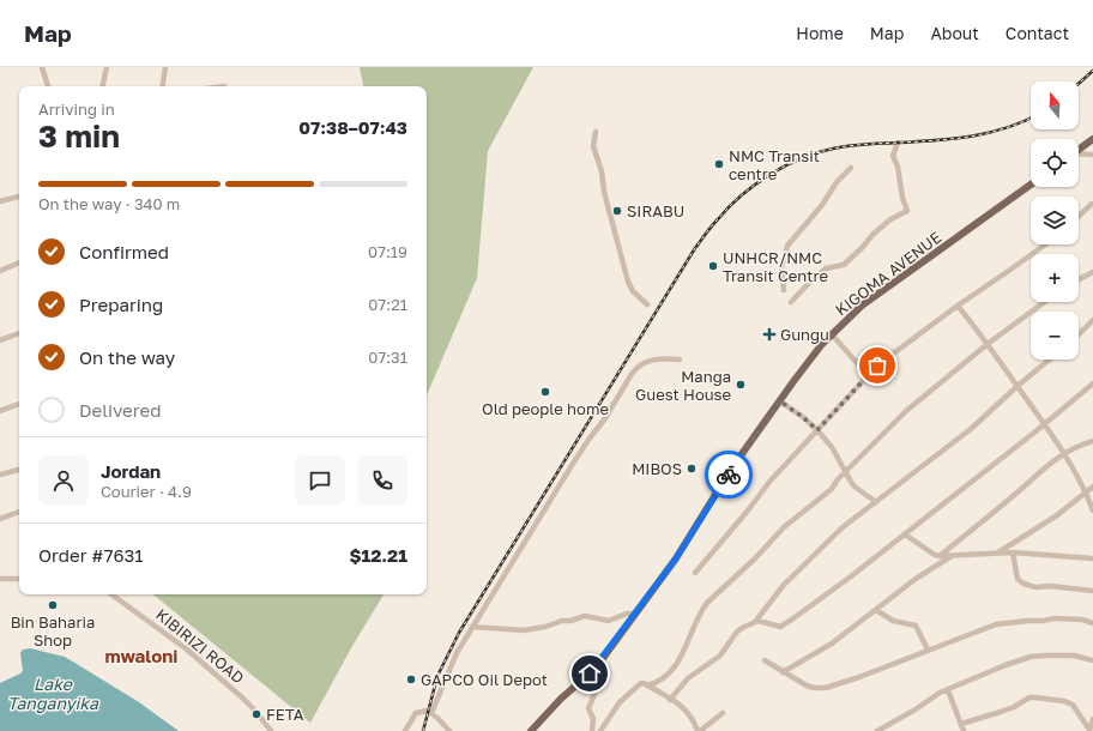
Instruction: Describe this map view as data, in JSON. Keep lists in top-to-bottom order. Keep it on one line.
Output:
{"streets":{"main road":["KIGOMA AVENUE"],"street":["KIBIRIZI ROAD"]},"districts":["mwaloni"],"water":["Lake Tanganyika"],"places":{"other":["NMC Transit centre","SIRABU","UNHCR/NMC Transit Centre","Manga Guest House","Old people home","MIBOS","Bin Baharia Shop","GAPCO Oil Depot","FETA"],"health":["Gungu"]},"north":"top","page":{"header":"Map","nav":["Home","Map","About","Contact"],"map_buttons":["+","−"],"heading":["3 min","Arriving in","07:38–07:43"],"panel":["Jordan","Courier · 4.9","Order #7631","$12.21"],"bar":"On the way · 340 m","list":[["Confirmed","07:19"],["Preparing","07:21"],["On the way","07:31"],"Delivered"]}}
